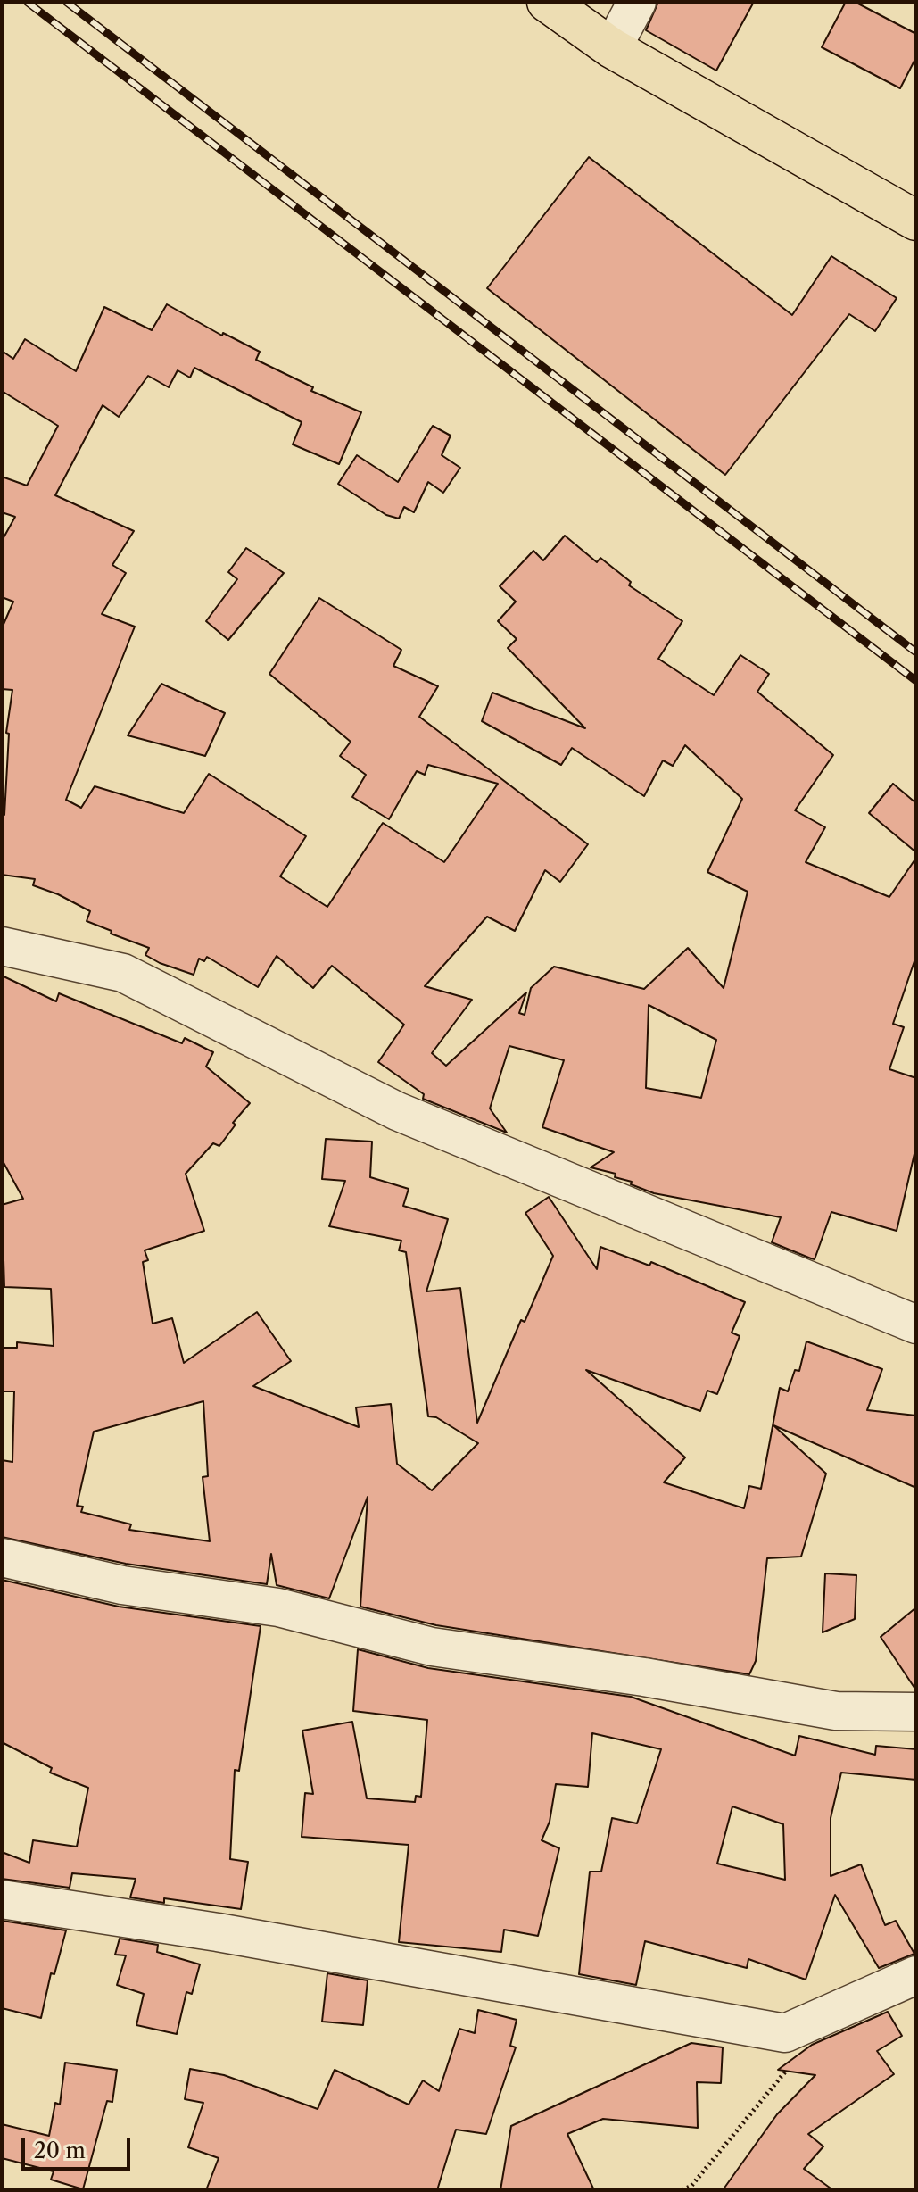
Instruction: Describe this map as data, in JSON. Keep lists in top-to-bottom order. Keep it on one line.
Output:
{"scale_bar":"20 m"}
